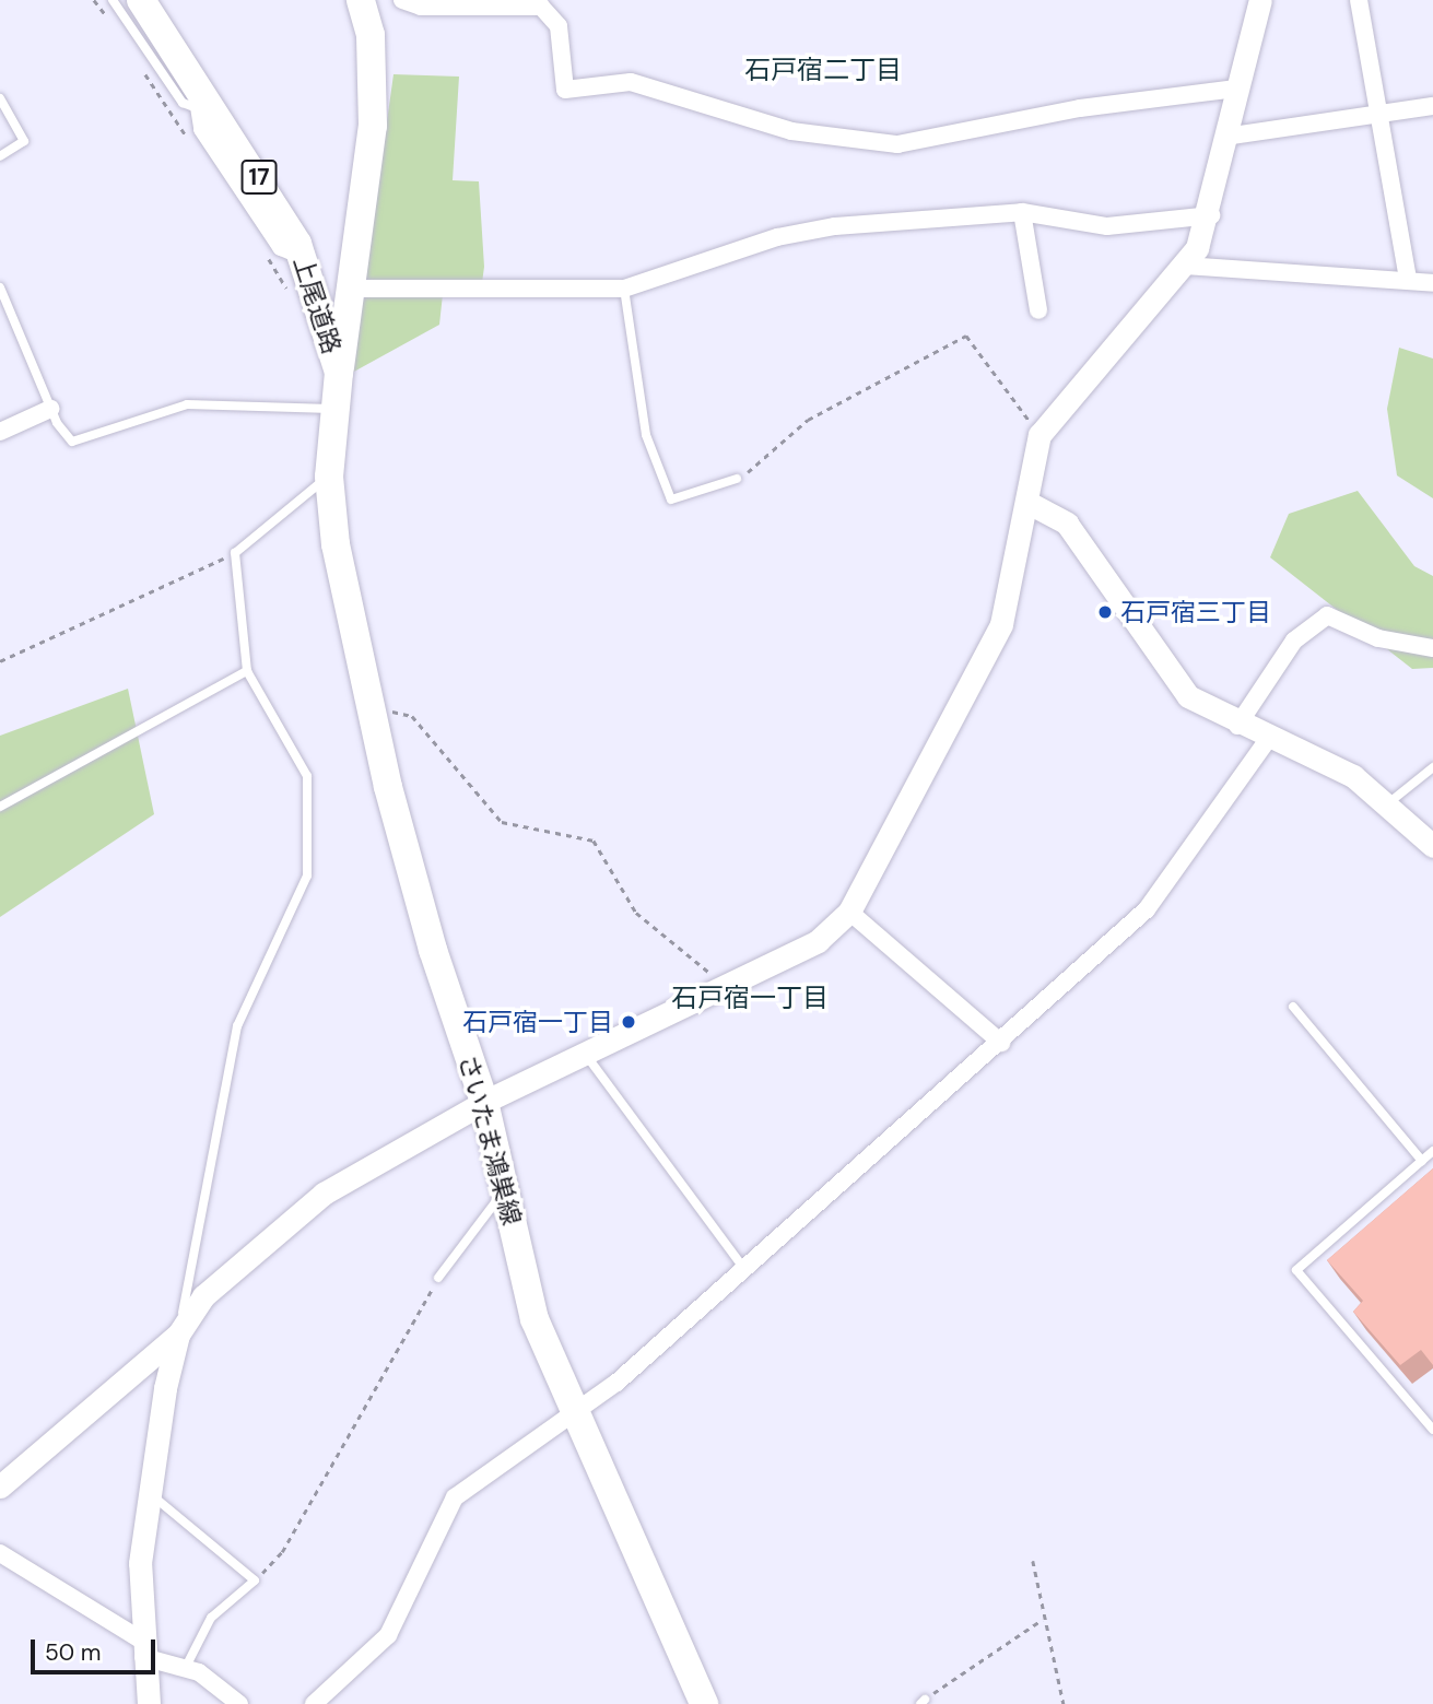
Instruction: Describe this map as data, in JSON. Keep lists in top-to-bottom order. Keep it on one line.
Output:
{"streets":{"main road":["17","上尾道路","さいたま鴻巣線"]},"crossings":[["上尾道路","さいたま鴻巣線"]],"districts":["石戸宿二丁目","石戸宿一丁目"],"places":["石戸宿三丁目","石戸宿一丁目"],"scale_bar":"50 m"}
